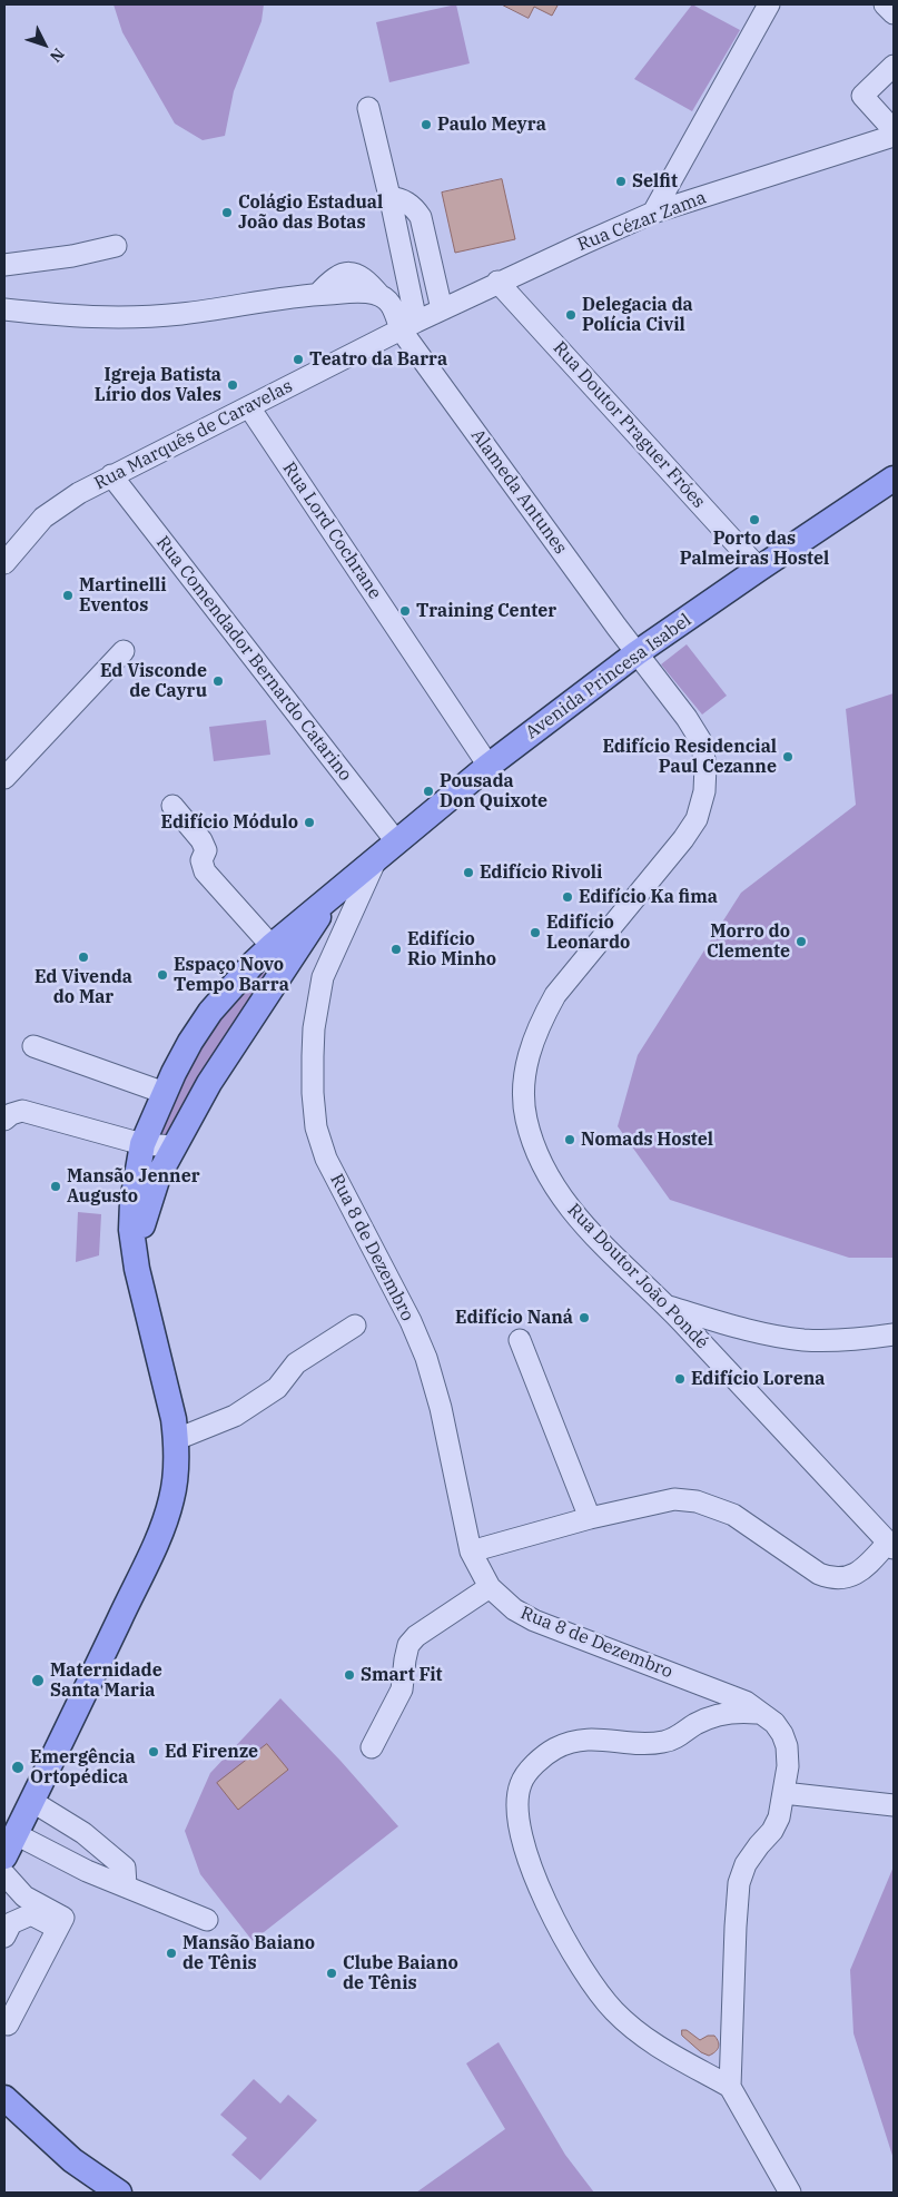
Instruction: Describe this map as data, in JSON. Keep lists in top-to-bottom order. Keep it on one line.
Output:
{"streets":{"main road":["Avenida Princesa Isabel"],"street":["Rua Cézar Zama","Rua Doutor Praguer Fróes","Rua Marquês de Caravelas","Alameda Antunes","Rua Lord Cochrane","Rua Comendador Bernardo Catarino","Rua 8 de Dezembro","Rua Doutor João Pondé"]},"crossings":[["Rua Cézar Zama","Rua Doutor Praguer Fróes"],["Rua Cézar Zama","Rua Marquês de Caravelas"],["Rua Cézar Zama","Alameda Antunes"],["Rua Doutor Praguer Fróes","Avenida Princesa Isabel"],["Rua Marquês de Caravelas","Alameda Antunes"],["Rua Marquês de Caravelas","Rua Lord Cochrane"],["Rua Marquês de Caravelas","Rua Comendador Bernardo Catarino"],["Alameda Antunes","Avenida Princesa Isabel"],["Alameda Antunes","Rua Doutor João Pondé"],["Rua Lord Cochrane","Avenida Princesa Isabel"],["Rua Comendador Bernardo Catarino","Avenida Princesa Isabel"],["Avenida Princesa Isabel","Rua 8 de Dezembro"],["Avenida Princesa Isabel","Rua Doutor João Pondé"]],"places":["Paulo Meyra","Selfit","Colágio Estadual João das Botas","Delegacia da Polícia Civil","Teatro da Barra","Igreja Batista Lírio dos Vales","Porto das Palmeiras Hostel","Martinelli Eventos","Training Center","Ed Visconde de Cayru","Edifício Residencial Paul Cezanne","Pousada Don Quixote","Edifício Módulo","Edifício Rivoli","Edifício Ka fima","Edifício Leonardo","Morro do Clemente","Edifício Rio Minho","Ed Vivenda do Mar","Espaço Novo Tempo Barra","Nomads Hostel","Mansão Jenner Augusto","Edifício Naná","Edifício Lorena","Smart Fit","Maternidade Santa Maria","Ed Firenze","Emergência Ortopédica","Mansão Baiano de Tênis","Clube Baiano de Tênis"],"north":"bottom right"}
